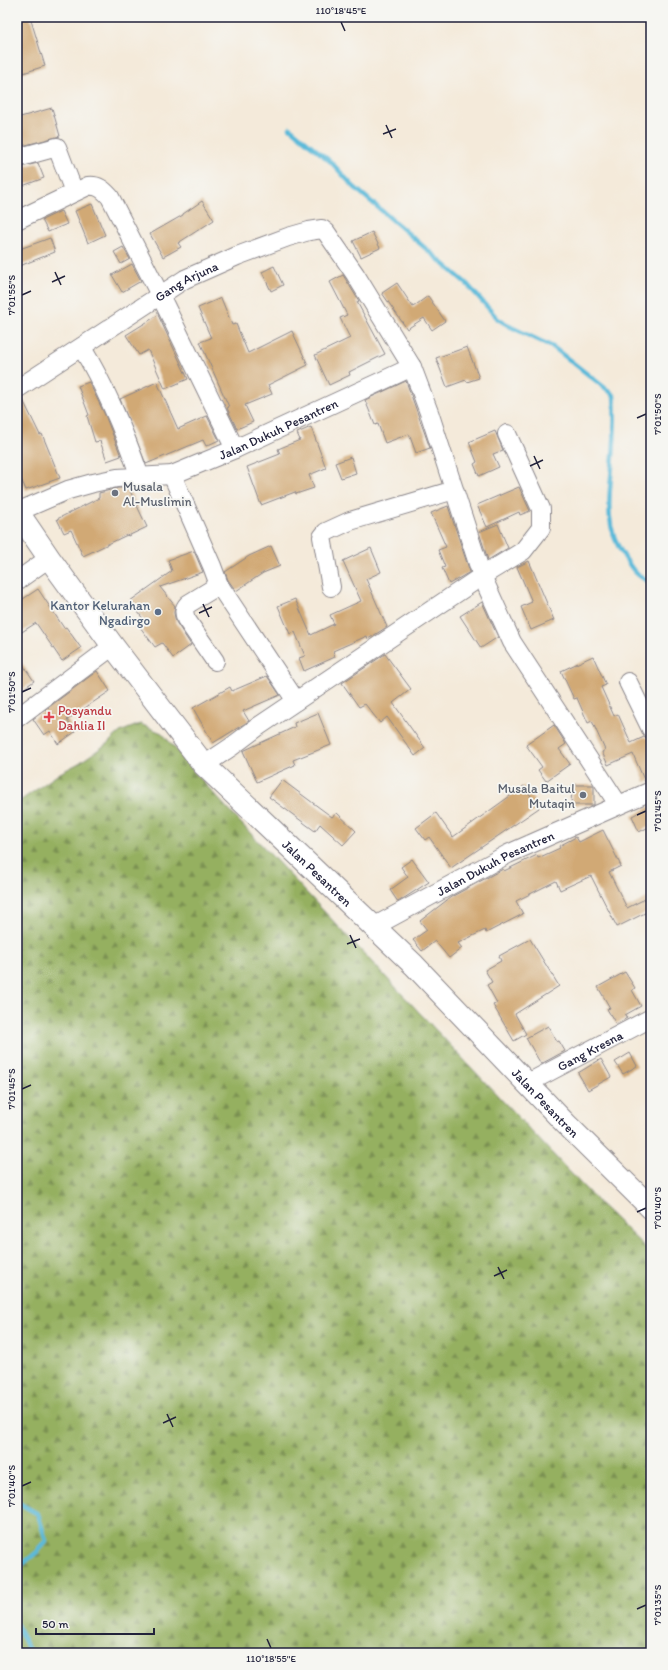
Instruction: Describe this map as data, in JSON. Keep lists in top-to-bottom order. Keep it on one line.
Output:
{"streets":{"main road":["Jalan Pesantren"],"street":["Gang Arjuna","Jalan Dukuh Pesantren","Gang Kresna"]},"crossings":[["Gang Arjuna","Jalan Dukuh Pesantren"],["Jalan Dukuh Pesantren","Jalan Pesantren"],["Jalan Pesantren","Gang Kresna"]],"places":{"other":["Musala Al-Muslimin","Kantor Kelurahan Ngadirgo","Musala Baitul Mutaqin"],"health":["Posyandu Dahlia II"]},"scale_bar":"50 m","coordinates":["110°18'45\"E","7°01'55\"S","7°01'50\"S","7°01'45\"S","7°01'40\"S","7°01'35\"S","110°18'55\"E"]}
